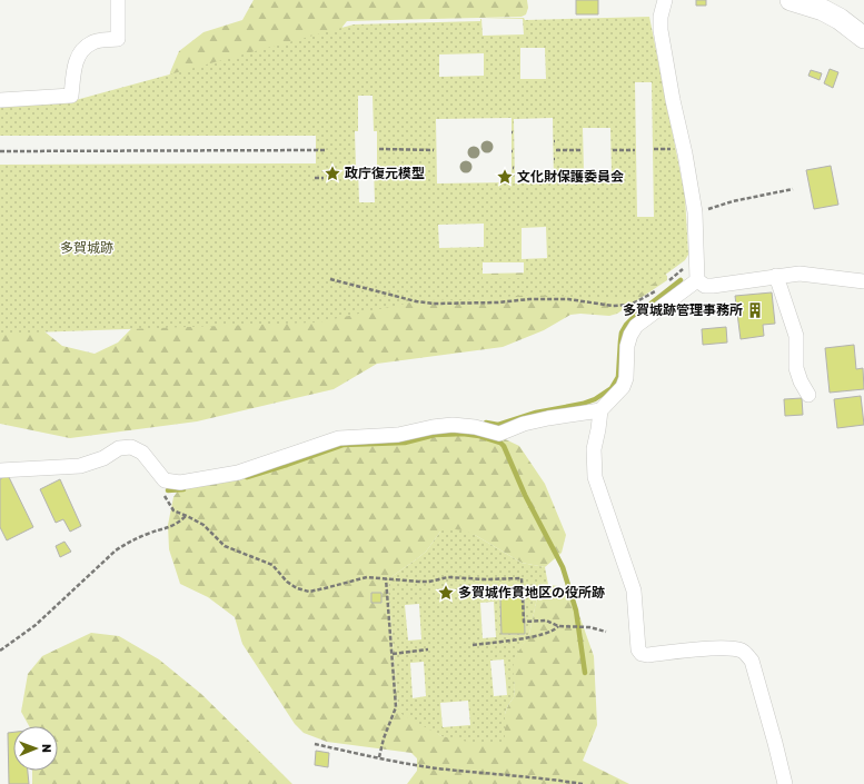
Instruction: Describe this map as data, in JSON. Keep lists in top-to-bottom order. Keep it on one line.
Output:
{"parks":["多賀城跡"],"places":{"place":["政庁復元模型","文化財保護委員会","多賀城作貫地区の役所跡"],"building":["多賀城跡管理事務所"]},"north":"right"}
